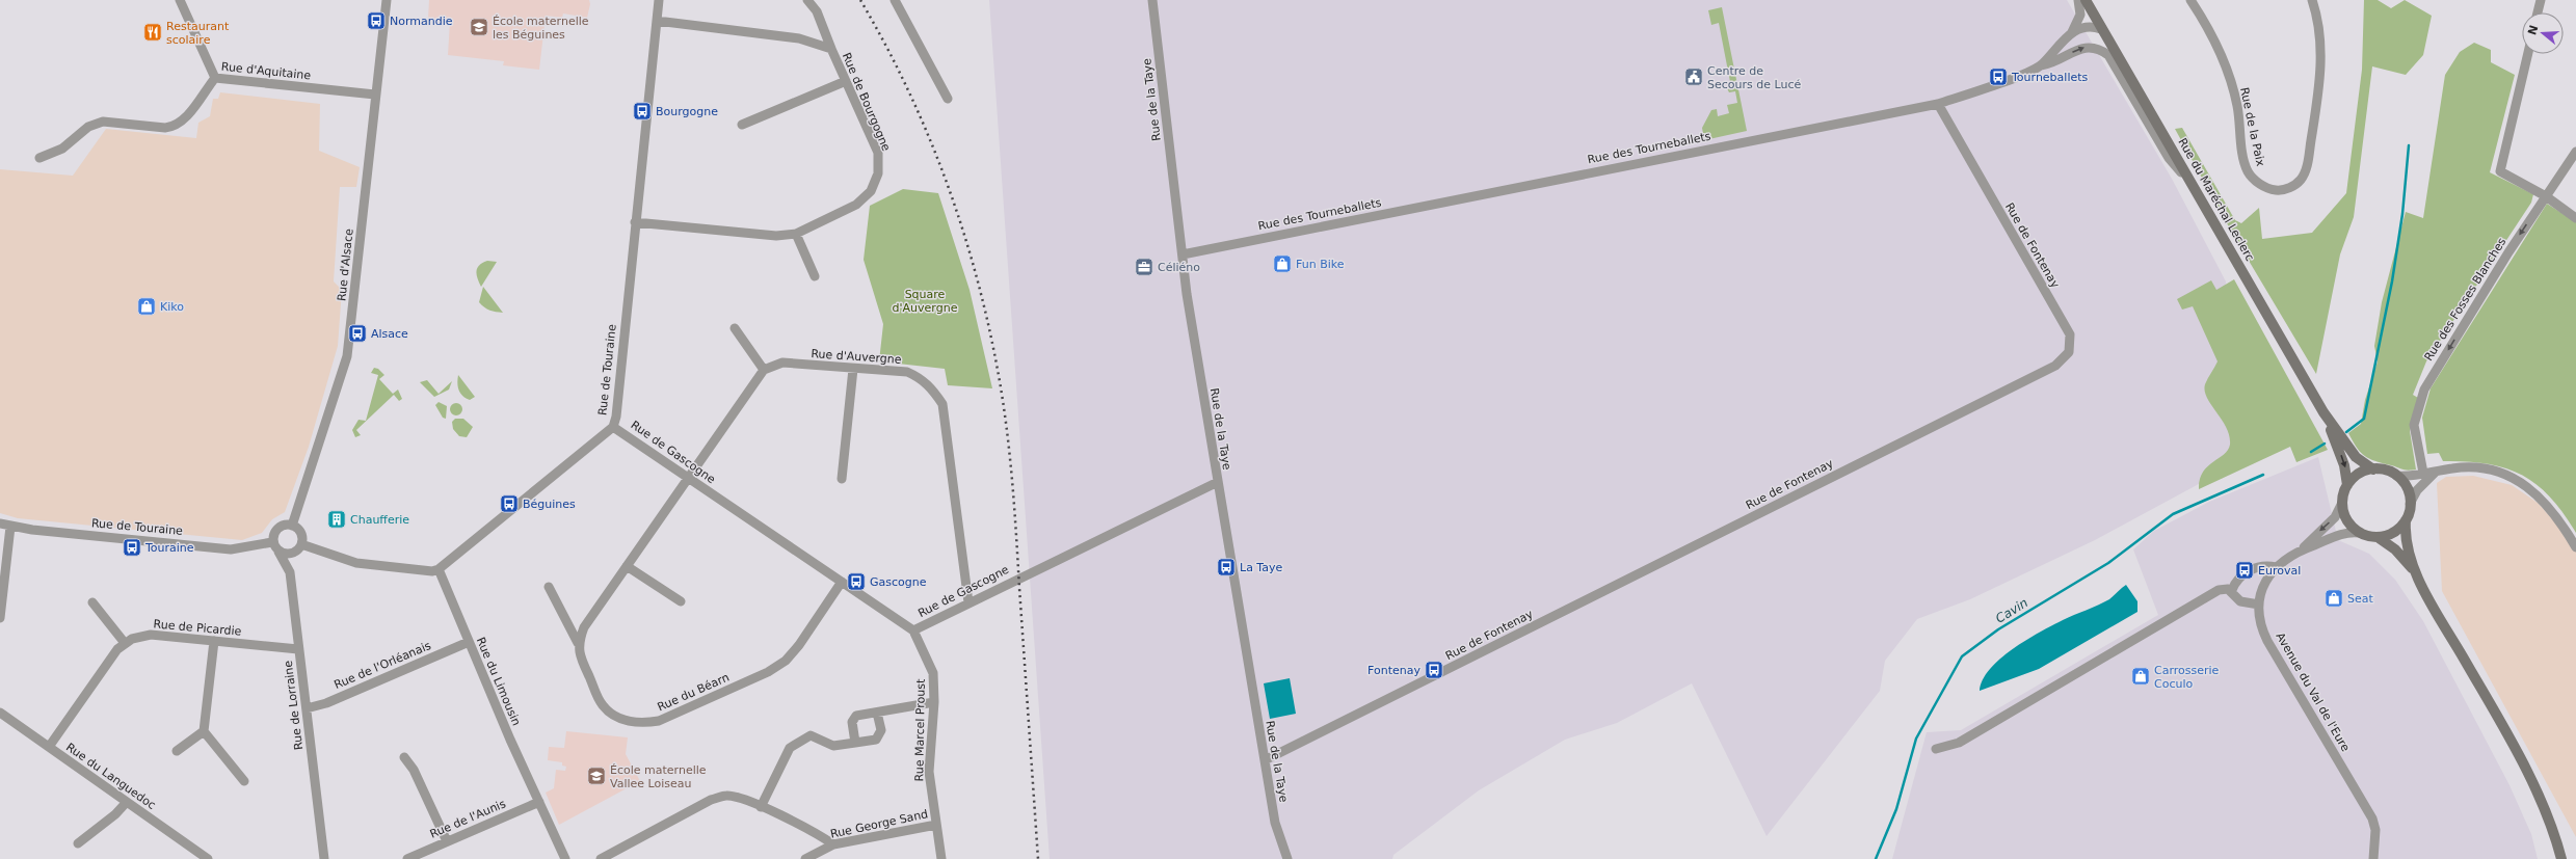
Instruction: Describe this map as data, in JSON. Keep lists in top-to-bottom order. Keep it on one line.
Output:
{"streets":{"main road":["Rue du Maréchal Leclerc"],"street":["Rue d'Aquitaine","Rue de la Taye","Rue de Bourgogne","Rue de la Paix","Rue des Tourneballets","Rue de Fontenay","Rue d'Alsace","Rue des Fosses Blanches","Rue d'Auvergne","Rue de Touraine","Rue de Gascogne","Rue de Picardie","Rue de l'Orléanais","Rue du Limousin","Rue du Béarn","Avenue du Val de l'Eure","Rue de Lorraine","Rue Marcel Proust","Rue du Languedoc","Rue de l'Aunis","Rue George Sand"]},"crossings":[["Rue d'Aquitaine","Rue d'Alsace"],["Rue de la Taye","Rue des Tourneballets"],["Rue de la Taye","Rue de Fontenay"],["Rue de la Taye","Rue de Gascogne"],["Rue de Bourgogne","Rue de Touraine"],["Rue des Tourneballets","Rue du Maréchal Leclerc"],["Rue des Tourneballets","Rue de Fontenay"],["Rue du Maréchal Leclerc","Avenue du Val de l'Eure"],["Rue d'Alsace","Rue de Touraine"],["Rue d'Alsace","Rue de Lorraine"],["Rue d'Auvergne","Rue de Gascogne"],["Rue de Touraine","Rue de Gascogne"],["Rue de Touraine","Rue du Limousin"],["Rue de Touraine","Rue de Lorraine"],["Rue de Gascogne","Rue du Béarn"],["Rue de Gascogne","Rue Marcel Proust"],["Rue de Picardie","Rue de Lorraine"],["Rue de Picardie","Rue du Languedoc"],["Rue de l'Orléanais","Rue du Limousin"],["Rue de l'Orléanais","Rue de Lorraine"],["Rue du Limousin","Rue de l'Aunis"],["Rue Marcel Proust","Rue George Sand"]],"one_way":["Rue des Fosses Blanches"],"water":["Cavin"],"parks":["Square d'Auvergne"],"places":{"bus stop":["Normandie","Tourneballets","Bourgogne","Alsace","Béguines","Touraine","La Taye","Euroval","Gascogne","Fontenay"],"school or university":["École maternelle les Béguines","École maternelle Vallee Loiseau"],"restaurant":["Restaurant scolaire"],"public building":["Centre de Secours de Lucé"],"shop":["Fun Bike","Kiko","Seat","Carrosserie Coculo"],"office":["Céliéno"],"building":["Chaufferie"]},"north":"left"}
